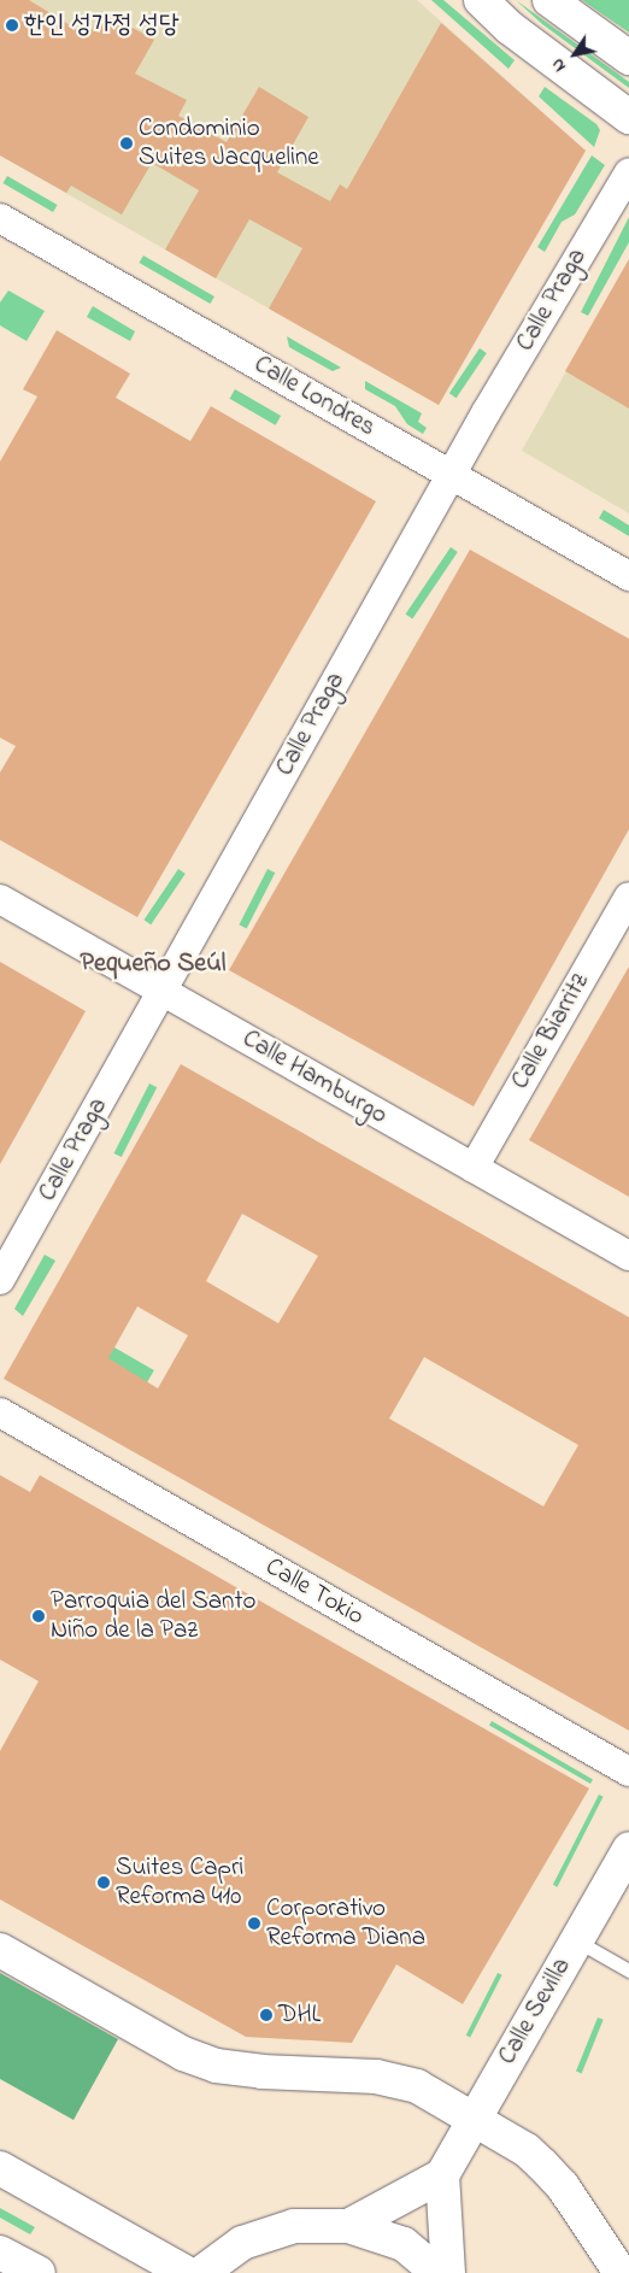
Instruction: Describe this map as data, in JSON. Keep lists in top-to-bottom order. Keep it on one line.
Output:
{"streets":{"main road":["Calle Sevilla"],"street":["Calle Praga","Calle Londres","Calle Biarritz","Calle Hamburgo","Calle Tokio"]},"crossings":[["Calle Praga","Calle Londres"],["Calle Praga","Calle Hamburgo"],["Calle Biarritz","Calle Hamburgo"]],"districts":["Pequeño Seúl"],"places":["한인 성가정 성당","Condominio Suites Jacqueline","Parroquia del Santo Niño de la Paz","Suites Capri Reforma 410","Corporativo Reforma Diana","DHL"],"north":"bottom left"}
